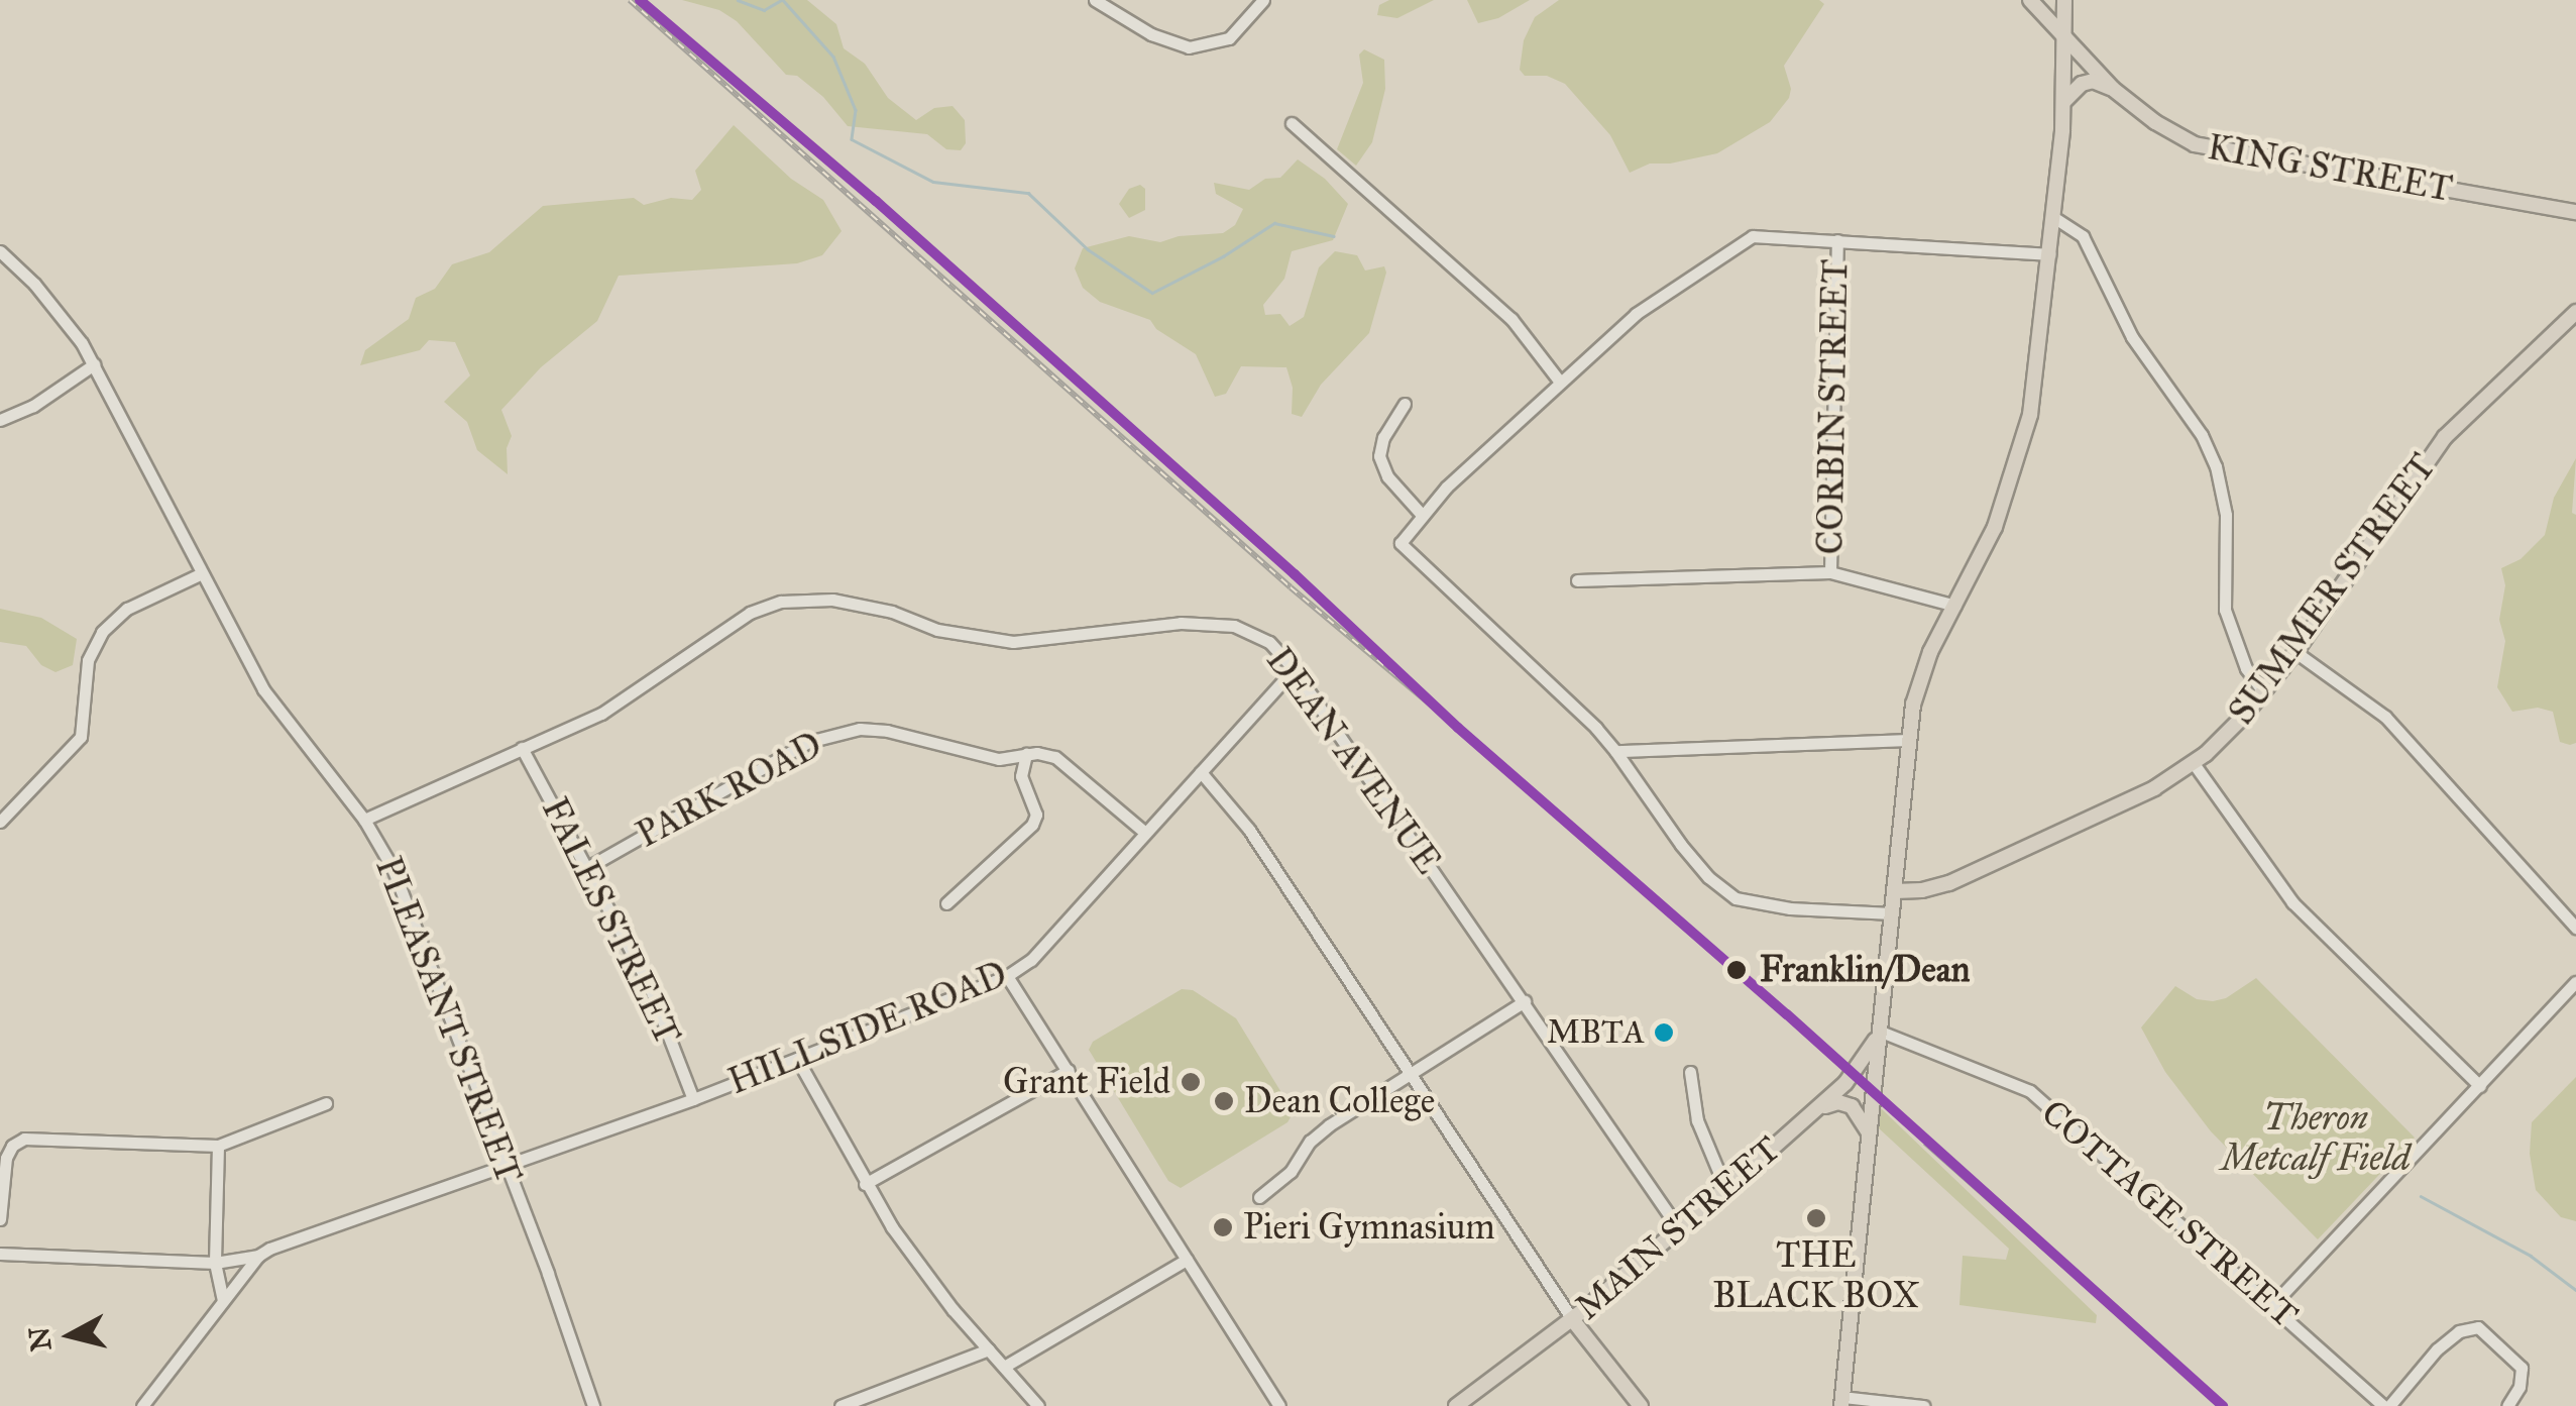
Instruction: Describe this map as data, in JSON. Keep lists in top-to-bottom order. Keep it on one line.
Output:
{"streets":{"main road":["KING STREET","SUMMER STREET","MAIN STREET"],"street":["CORBIN STREET","DEAN AVENUE","PARK ROAD","FALES STREET","PLEASANT STREET","HILLSIDE ROAD","COTTAGE STREET"]},"crossings":[["DEAN AVENUE","FALES STREET"],["DEAN AVENUE","PLEASANT STREET"],["DEAN AVENUE","HILLSIDE ROAD"],["DEAN AVENUE","MAIN STREET"],["PARK ROAD","FALES STREET"],["PARK ROAD","HILLSIDE ROAD"],["FALES STREET","HILLSIDE ROAD"],["PLEASANT STREET","HILLSIDE ROAD"],["COTTAGE STREET","MAIN STREET"]],"parks":["Theron Metcalf Field"],"places":["Franklin/Dean","MBTA","Grant Field","Dean College","THE BLACK BOX","Pieri Gymnasium"],"north":"left"}
